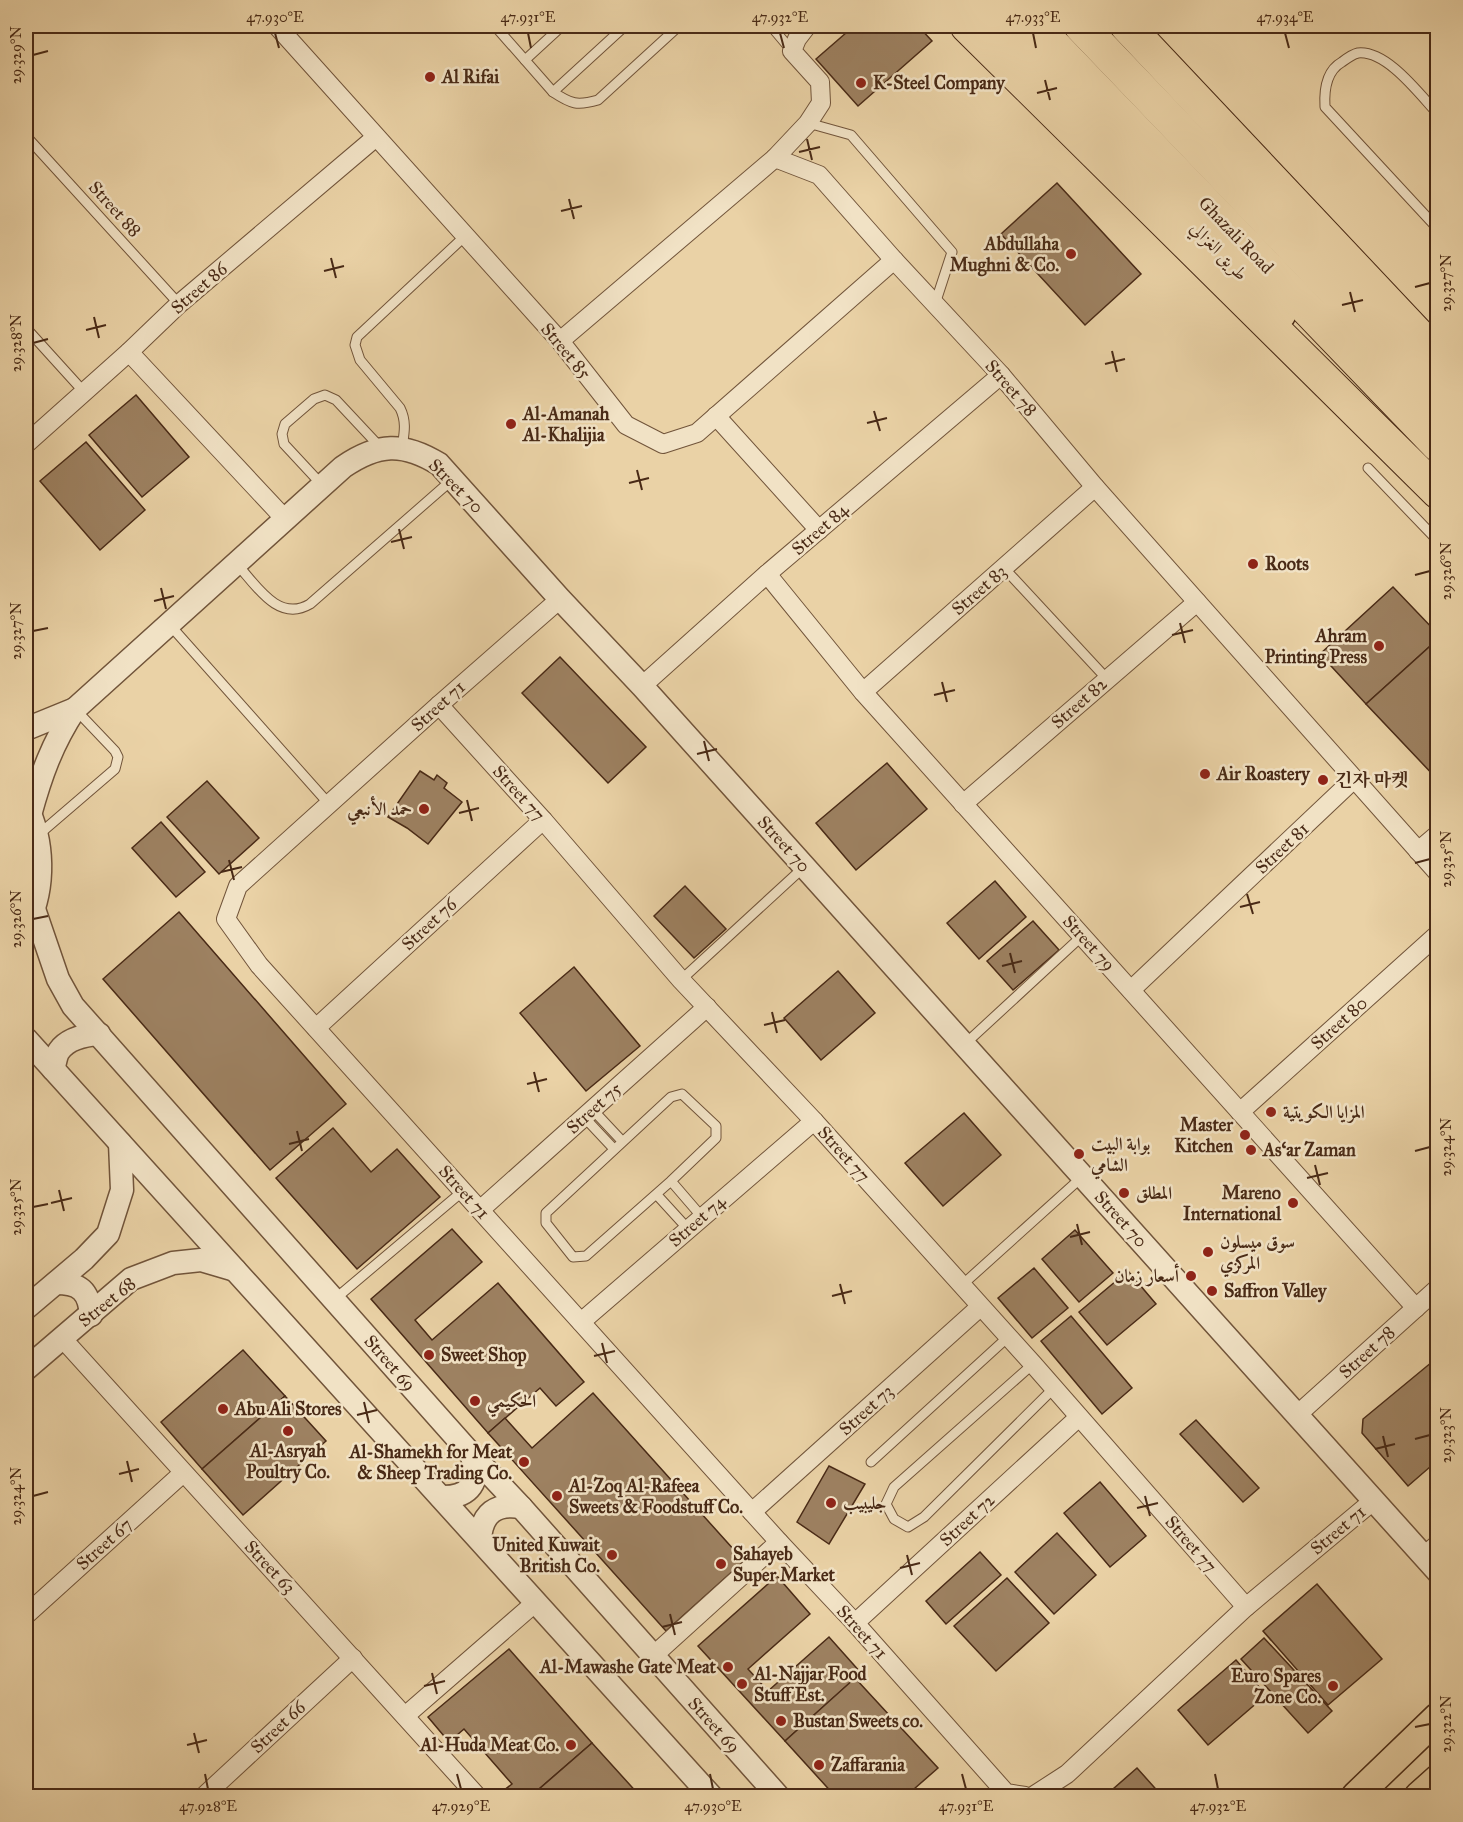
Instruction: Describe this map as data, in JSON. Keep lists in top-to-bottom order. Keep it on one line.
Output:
{"streets":{"highway":["Ghazali Road"],"main road":["طريق الغزالي"],"street":["Street 86","Street 85","Street 78","Street 70","Street 84","Street 83","Street 82","Street 71","Street 77","Street 81","Street 76","Street 79","Street 80","Street 75","Street 74","Street 68","Street 69","Street 73","Street 72","Street 67","Street 63","Street 66"],"lane":["Street 88"]},"crossings":[["Street 88","Street 86"],["Street 86","Street 85"],["Street 85","Street 78"],["Street 78","Street 70"],["Street 78","Street 84"],["Street 78","Street 83"],["Street 78","Street 82"],["Street 78","Street 81"],["Street 78","Street 79"],["Street 70","Street 84"],["Street 70","Street 71"],["Street 84","Street 79"],["Street 83","Street 79"],["Street 82","Street 79"],["Street 71","Street 77"],["Street 71","Street 76"],["Street 71","Street 75"],["Street 71","Street 74"],["Street 71","Street 73"],["Street 71","Street 72"],["Street 77","Street 76"],["Street 77","Street 75"],["Street 77","Street 74"],["Street 77","Street 73"],["Street 77","Street 72"],["Street 81","Street 79"],["Street 79","Street 80"],["Street 68","Street 63"],["Street 67","Street 63"],["Street 63","Street 66"]],"places":["Al Rifai","K-Steel Company","Abdullaha Mughni & Co.","Al-Amanah Al-Khalijia","Roots","Ahram Printing Press","Air Roastery","긴자 마켓","حمد الأنبعي","المزايا الكويتية","Master Kitchen","As‘ar Zaman","بوابة البيت الشامي","المطلق","Mareno International","سوق ميسلون المركزي","أسعار زمان","Saffron Valley","Sweet Shop","الحكيمي","Abu Ali Stores","Al-Asryah Poultry Co.","Al-Shamekh for Meat & Sheep Trading Co.","Al-Zoq Al-Rafeea Sweets & Foodstuff Co.","جليبيب","United Kuwait British Co.","Sahayeb Super Market","Al-Mawashe Gate Meat","Al-Najjar Food Stuff Est.","Euro Spares Zone Co.","Bustan Sweets co.","Al-Huda Meat Co.","Zaffarania"],"coordinates":["47.930°E","47.931°E","47.932°E","47.933°E","47.934°E","29.329°N","29.327°N","29.328°N","29.326°N","29.325°N","29.324°N","29.323°N","29.322°N","47.928°E","47.929°E"]}
